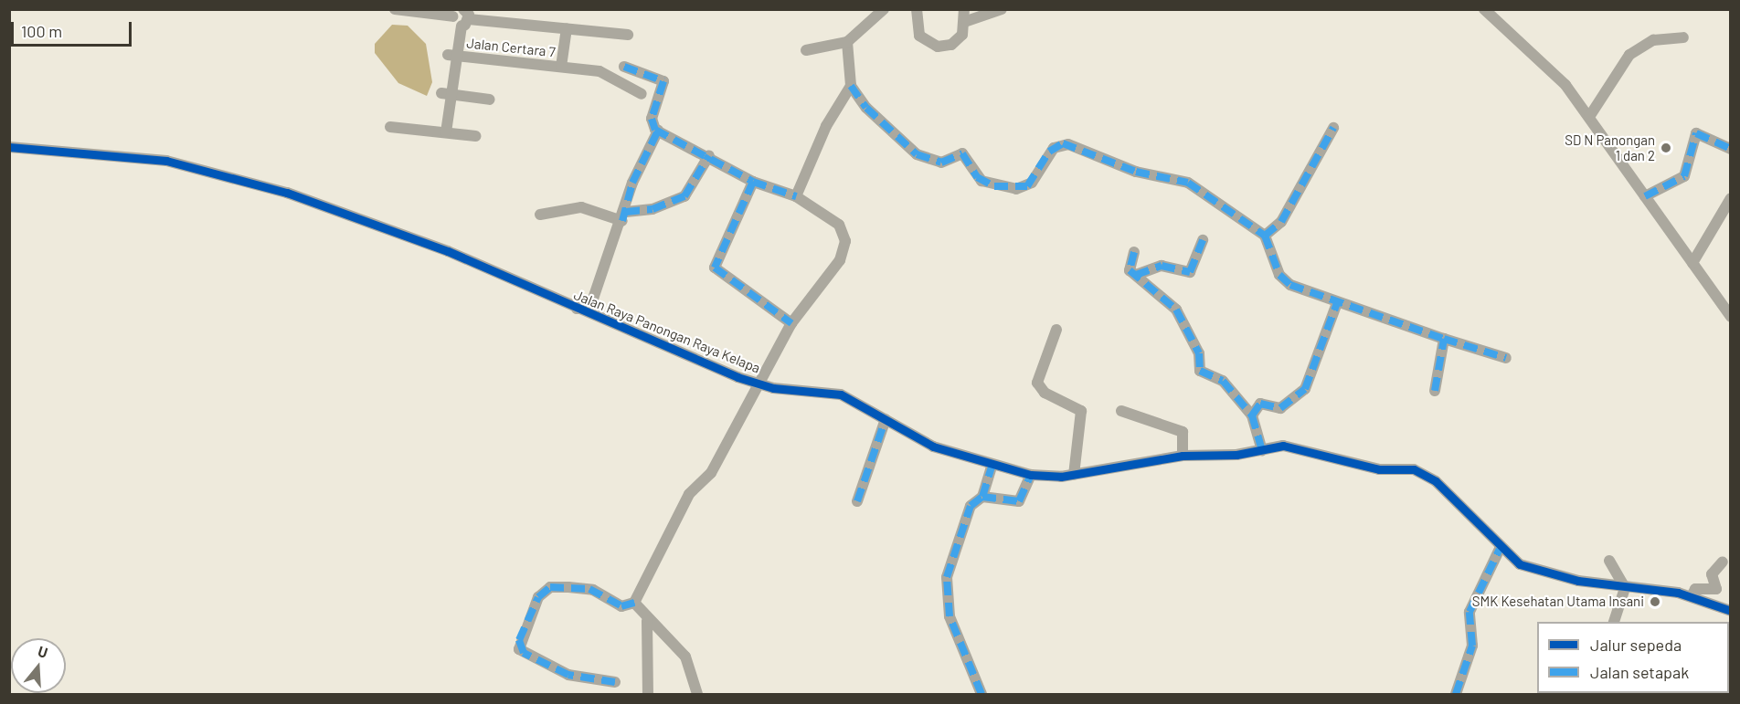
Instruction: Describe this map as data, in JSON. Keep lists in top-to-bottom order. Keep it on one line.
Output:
{"streets":{"street":["Jalan Certara 7","Jalan Raya Panongan Raya Kelapa"]},"places":["SD N Panongan 1 dan 2","SMK Kesehatan Utama Insani"],"legend":["Jalur sepeda","Jalan setapak"],"scale_bar":"100 m","north":"top"}
